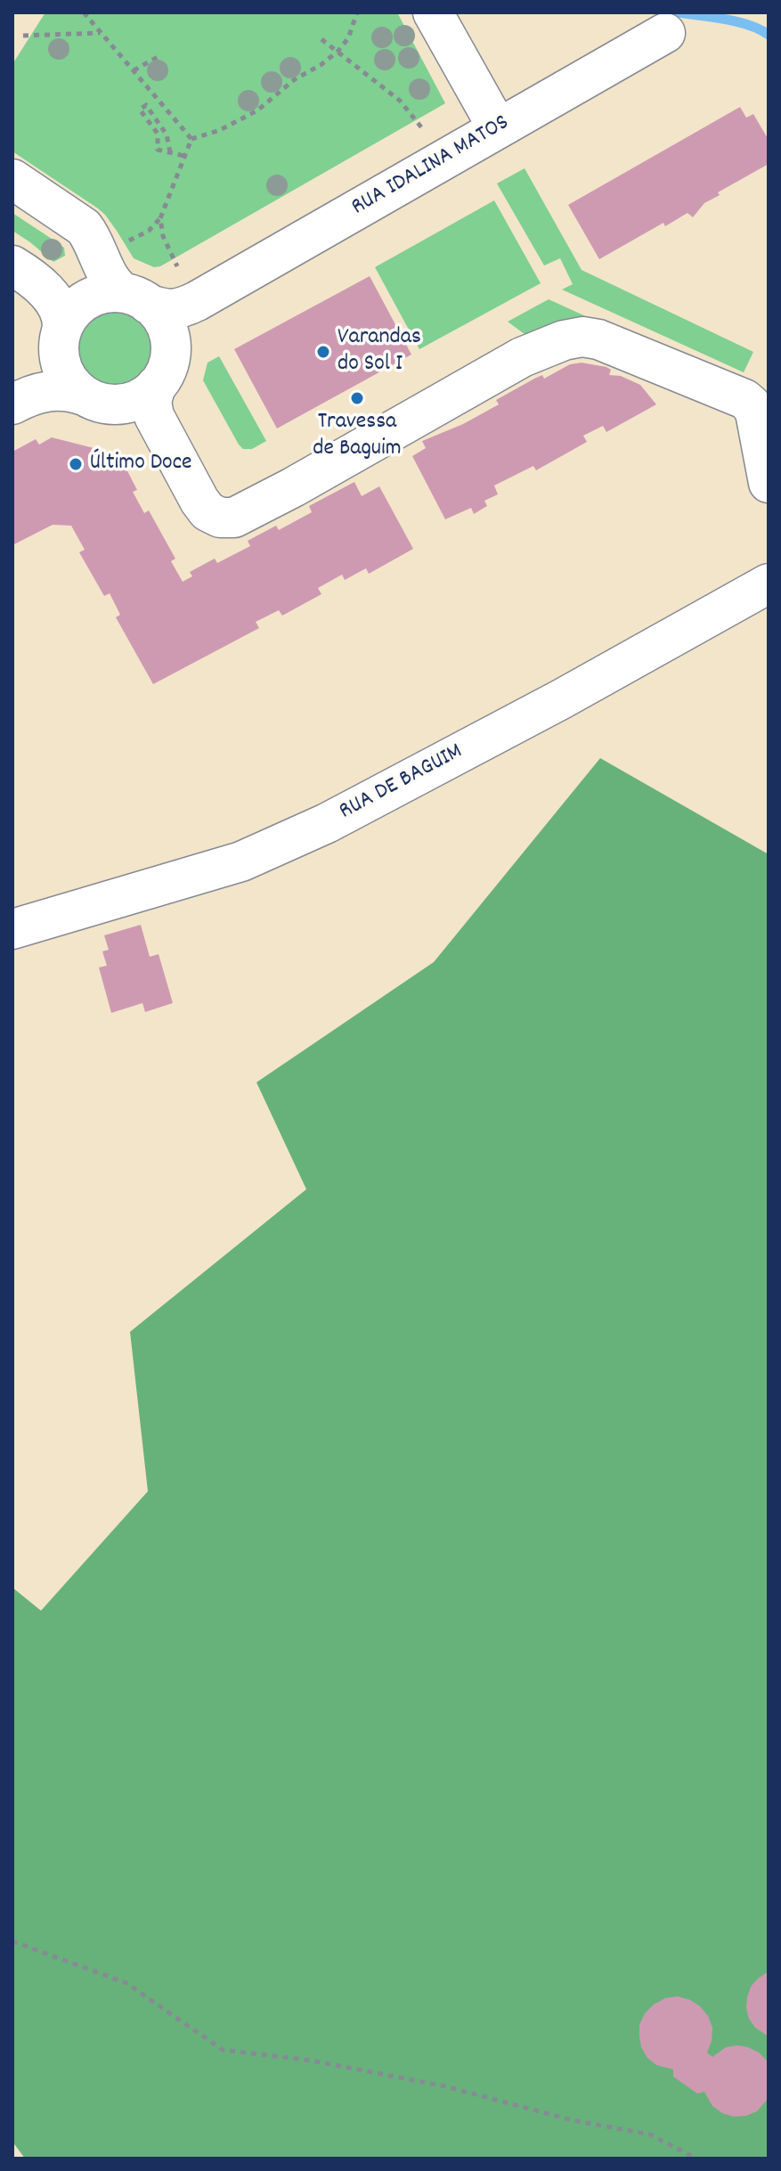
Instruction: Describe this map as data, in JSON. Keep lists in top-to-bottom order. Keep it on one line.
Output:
{"streets":{"street":["RUA IDALINA MATOS","RUA DE BAGUIM"]},"places":["Varandas do Sol I","Travessa de Baguim","Último Doce"]}
